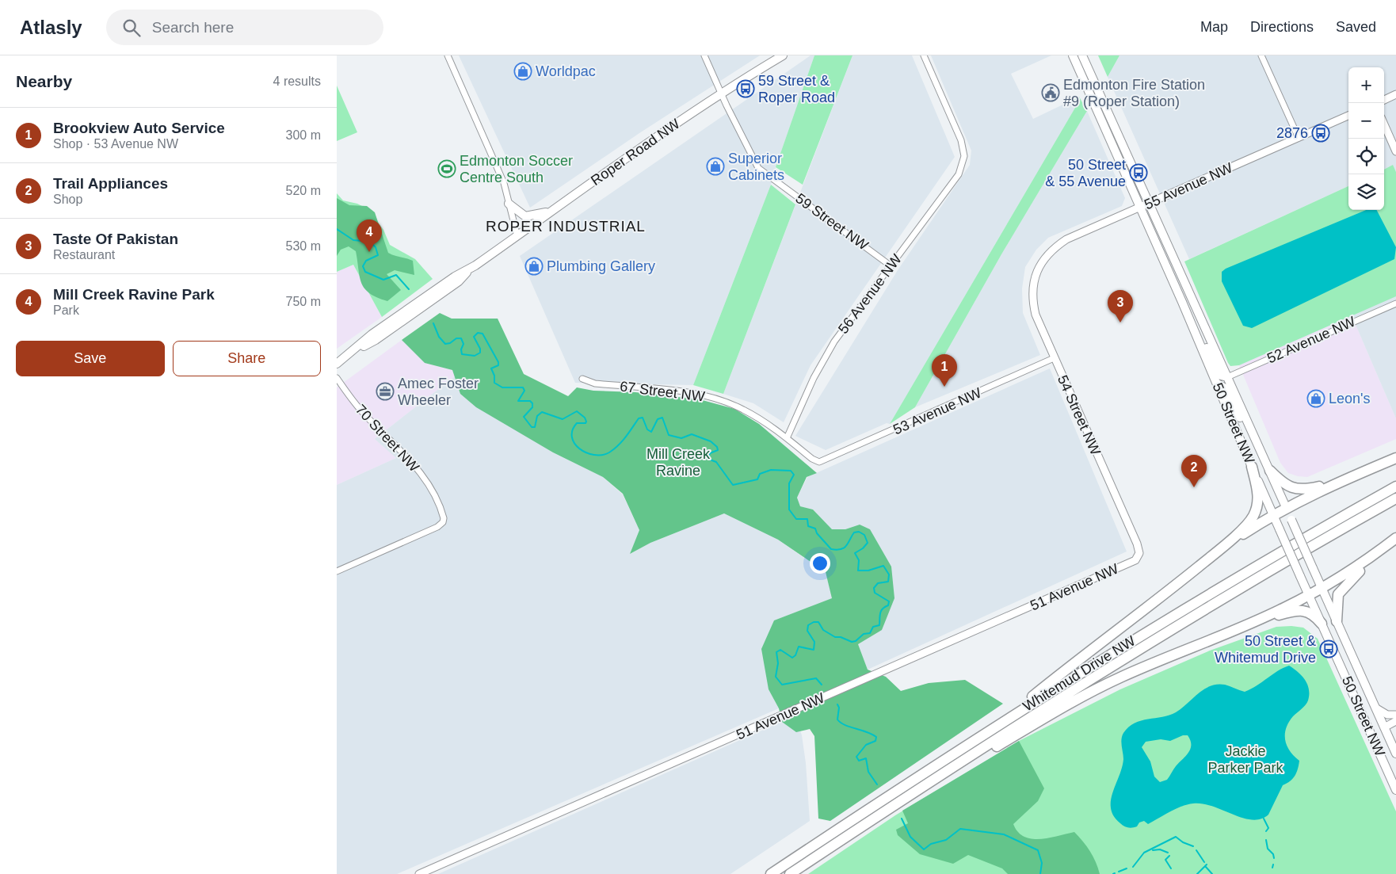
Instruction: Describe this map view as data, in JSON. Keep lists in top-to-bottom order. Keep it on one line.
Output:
{"streets":{"highway":["Whitemud Drive NW"],"main road":["Roper Road NW","50 Street NW"],"street":["55 Avenue NW","59 Street NW","56 Avenue NW","52 Avenue NW","67 Street NW","53 Avenue NW","54 Street NW","70 Street NW","51 Avenue NW"]},"crossings":[["Roper Road NW","59 Street NW"],["55 Avenue NW","54 Street NW"],["55 Avenue NW","50 Street NW"],["59 Street NW","56 Avenue NW"],["56 Avenue NW","67 Street NW"],["52 Avenue NW","50 Street NW"],["67 Street NW","53 Avenue NW"],["53 Avenue NW","54 Street NW"],["54 Street NW","51 Avenue NW"]],"districts":["ROPER INDUSTRIAL"],"parks":["Mill Creek Ravine","Jackie Parker Park"],"places":{"shop":["Worldpac","Superior Cabinets","Plumbing Gallery","Leon's"],"bus stop":["59 Street & Roper Road","2876","50 Street & 55 Avenue","50 Street & Whitemud Drive"],"public building":["Edmonton Fire Station #9 (Roper Station)"],"sports":["Edmonton Soccer Centre South"],"office":["Amec Foster Wheeler"]},"page":{"header":"Atlasly","search":"Search here","nav":["Map","Directions","Saved"],"heading":["Nearby","4 results"],"map_buttons":["+","−"],"list":[{"mark":"1","name":"Brookview Auto Service","note":"Shop · 53 Avenue NW","value":"300 m"},{"mark":"2","name":"Trail Appliances","note":"Shop","value":"520 m"},{"mark":"3","name":"Taste Of Pakistan","note":"Restaurant","value":"530 m"},{"mark":"4","name":"Mill Creek Ravine Park","note":"Park","value":"750 m"}],"pins":["4","3","1","2"],"buttons":["Save","Share"]}}
